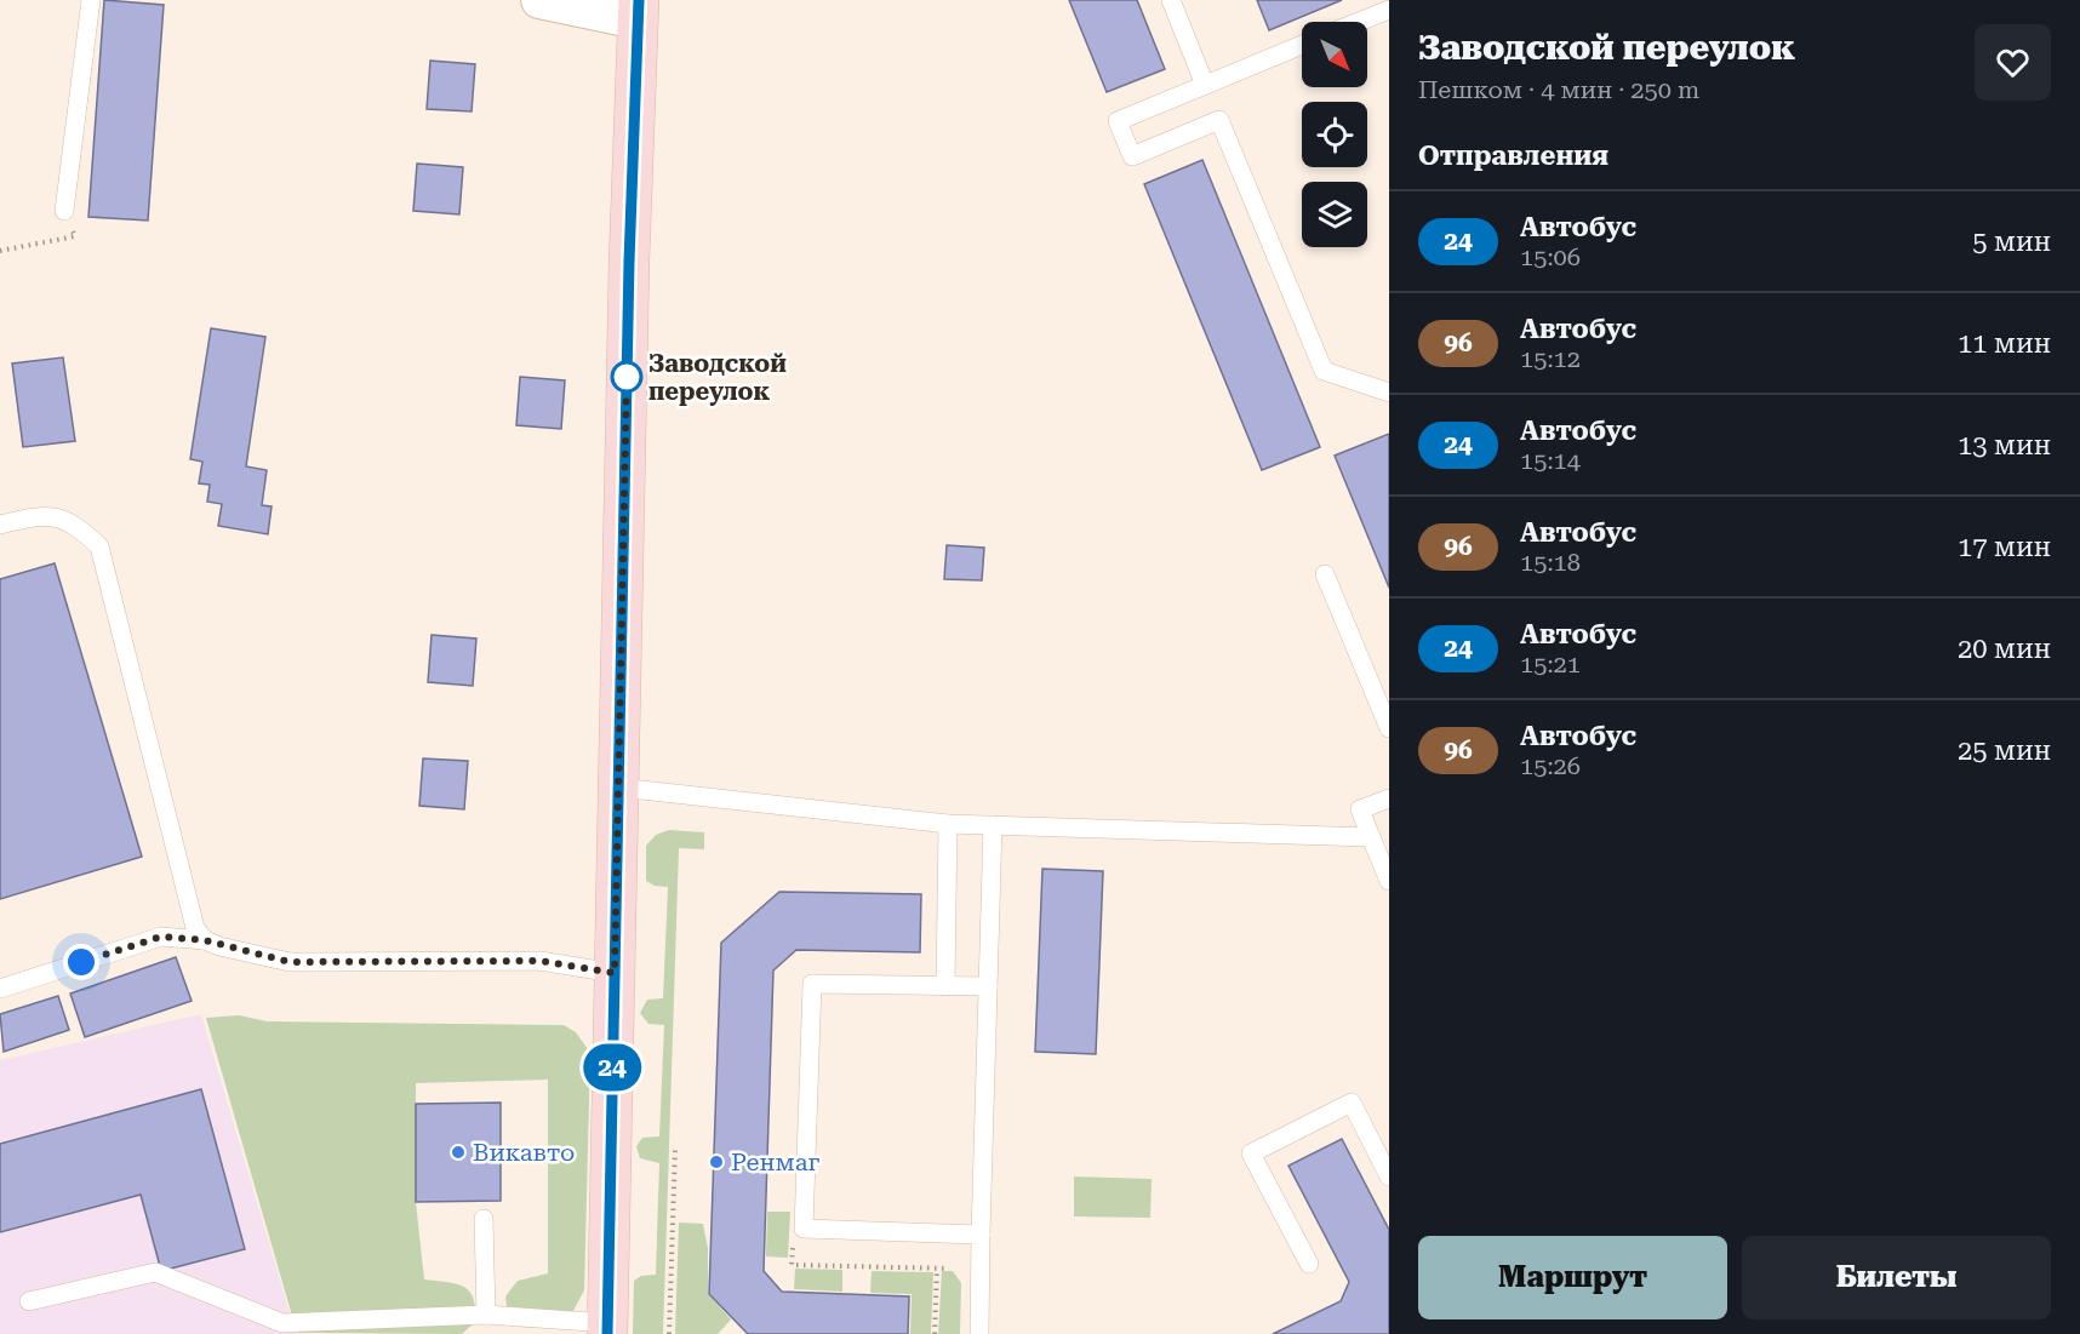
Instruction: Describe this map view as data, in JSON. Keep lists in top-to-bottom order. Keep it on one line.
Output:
{"places":["Заводской переулок","Викавто","Ренмаг"],"lines":["bus line 24"],"north":"bottom right","page":{"on_map":"24","heading":[["Заводской переулок","Пешком · 4 мин · 250 m"],"Отправления"],"list":[{"mark":"24","name":"Автобус","note":"15:06","value":"5 мин"},{"mark":"96","name":"Автобус","note":"15:12","value":"11 мин"},{"mark":"24","name":"Автобус","note":"15:14","value":"13 мин"},{"mark":"96","name":"Автобус","note":"15:18","value":"17 мин"},{"mark":"24","name":"Автобус","note":"15:21","value":"20 мин"},{"mark":"96","name":"Автобус","note":"15:26","value":"25 мин"}],"buttons":["Маршрут","Билеты"]}}
